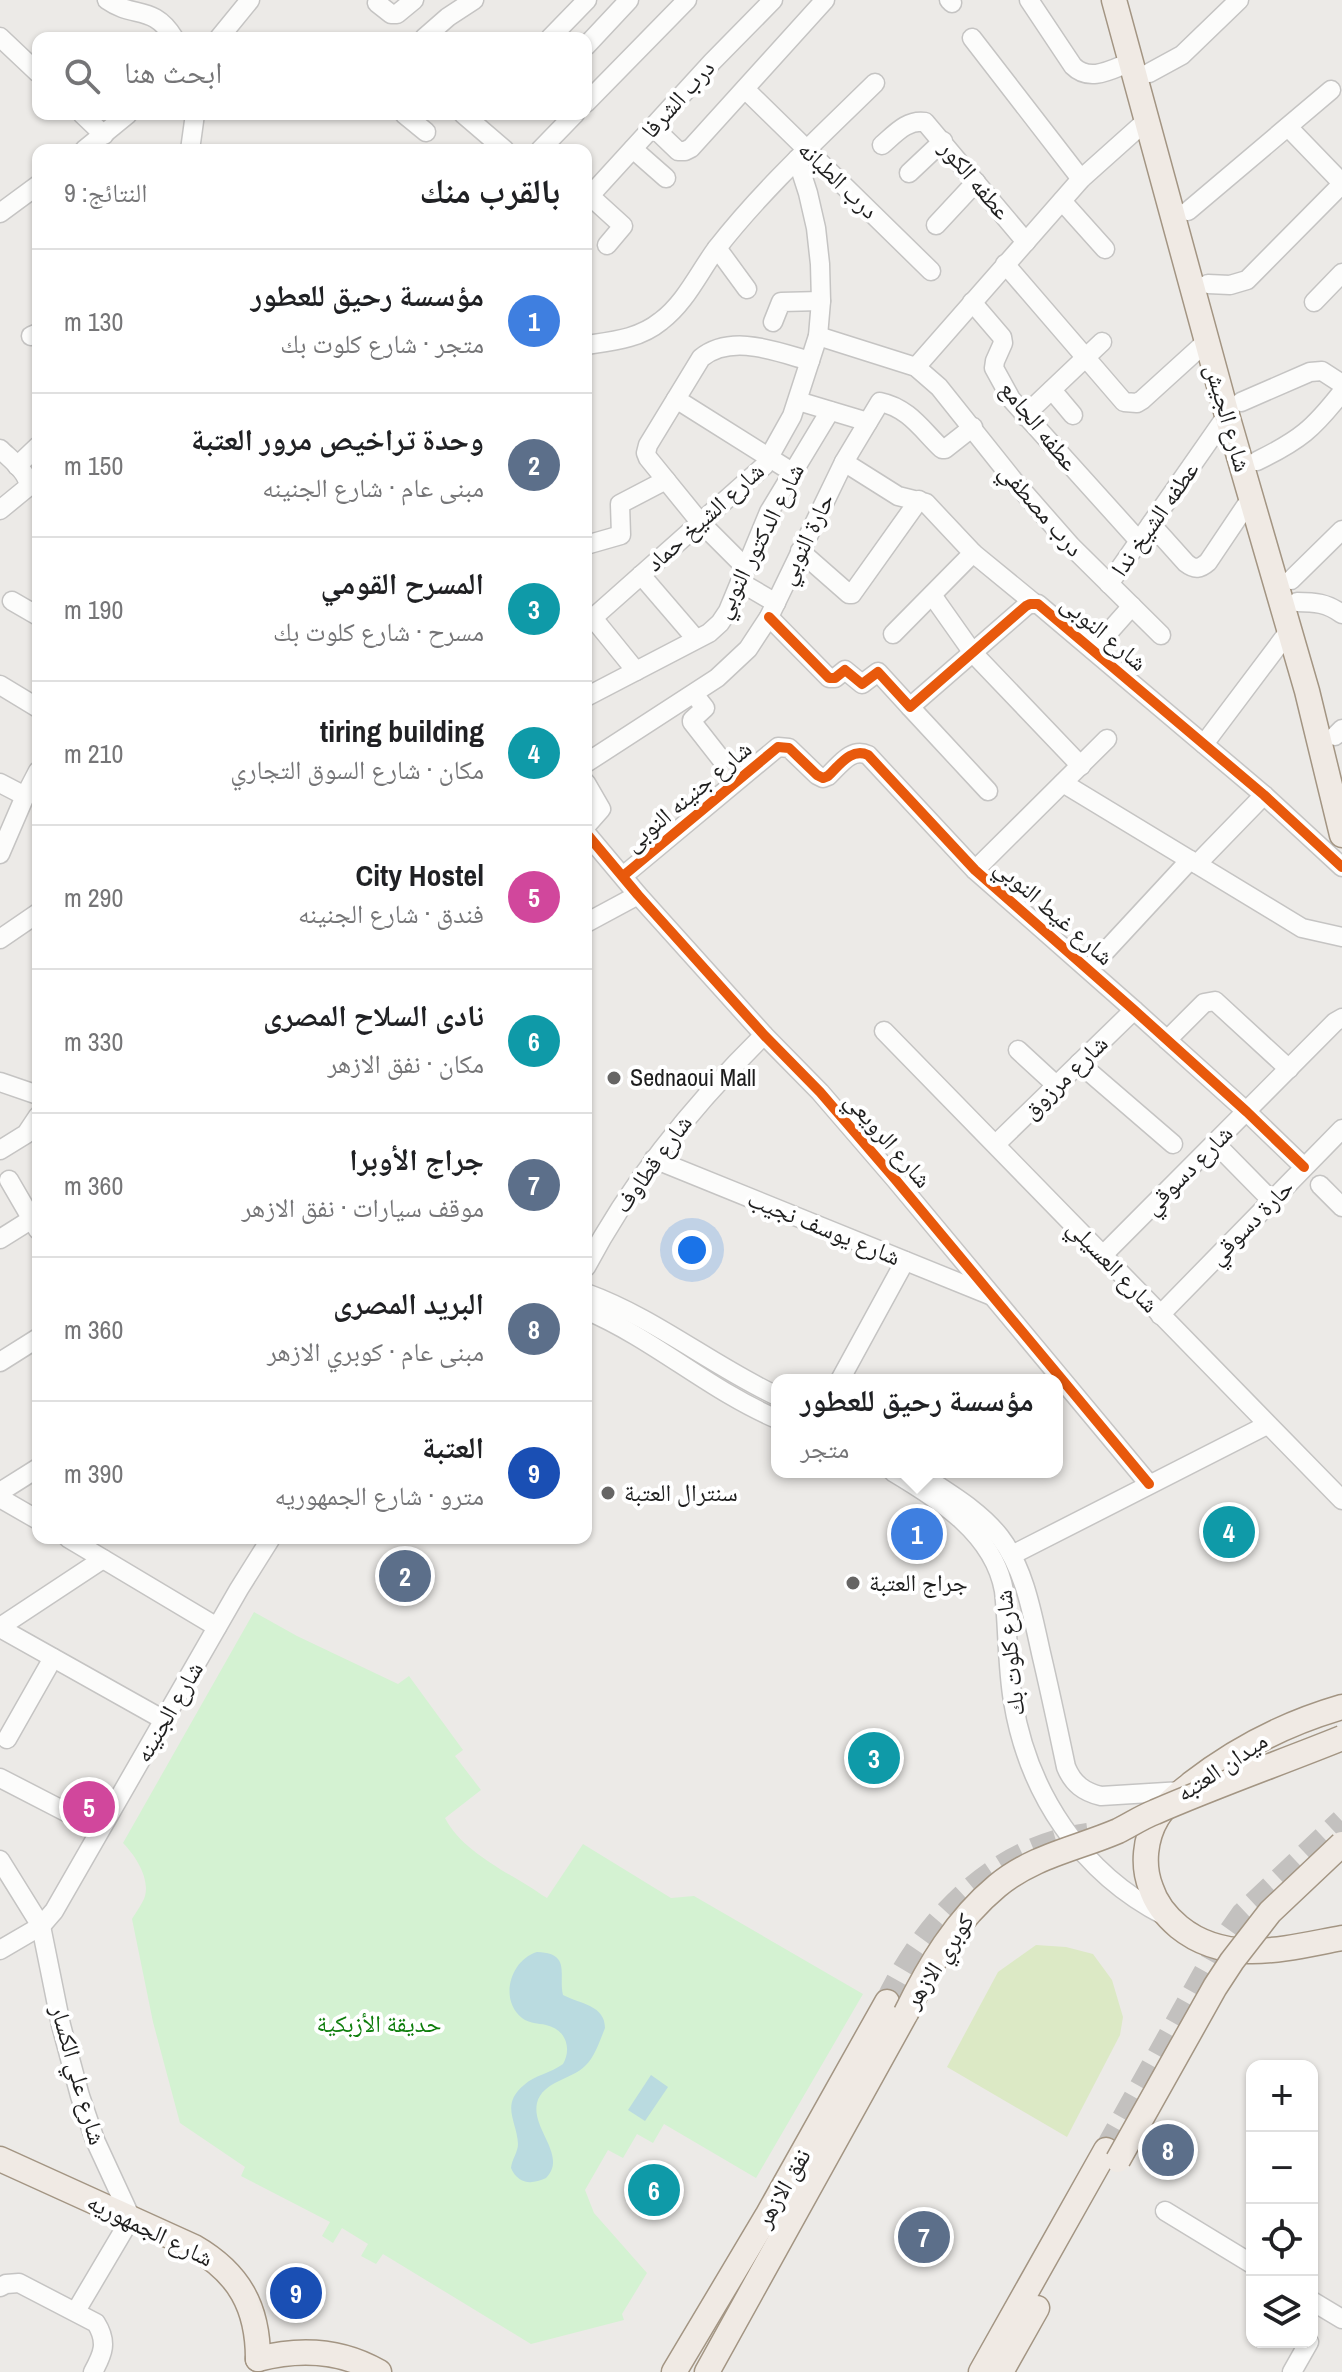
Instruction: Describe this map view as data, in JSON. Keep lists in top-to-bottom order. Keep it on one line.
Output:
{"streets":{"main road":["شارع الجيش","ميدان العتبه","كوبري الازهر","نفق الازهر","شارع الجمهوريه"],"street":["درب الشرفا","درب الطبانه","عطفه الكور","عطفه الجامع","درب مصطفي","شارع الشيخ حماد","عطفه الشيخ ندا","حارة النوبي","شارع الدكتور النوبي","شارع النوبى","شارع جنينه النوبى","شارع غيط النوبي","شارع مرزوق","شارع الرويعي","شارع قطاوف","شارع دسوقي","حارة دسوقي","شارع يوسف نجيب","شارع العسيلي","شارع كلوت بك","شارع الجنينه","شارع علي الكسار"]},"crossings":[["درب الطبانه","شارع الشيخ حماد"],["شارع الجيش","عطفه الشيخ ندا"],["عطفه الجامع","عطفه الشيخ ندا"],["درب مصطفي","شارع الشيخ حماد"],["درب مصطفي","عطفه الشيخ ندا"],["شارع جنينه النوبى","شارع غيط النوبي"],["شارع جنينه النوبى","شارع الرويعي"],["شارع غيط النوبي","شارع مرزوق"],["شارع غيط النوبي","شارع دسوقي"],["شارع غيط النوبي","حارة دسوقي"],["شارع مرزوق","شارع العسيلي"],["شارع الرويعي","شارع قطاوف"],["شارع الرويعي","شارع يوسف نجيب"],["شارع قطاوف","شارع يوسف نجيب"],["شارع دسوقي","شارع العسيلي"],["حارة دسوقي","شارع العسيلي"],["شارع كلوت بك","ميدان العتبه"],["شارع الجنينه","شارع علي الكسار"],["كوبري الازهر","نفق الازهر"],["شارع علي الكسار","شارع الجمهوريه"]],"parks":["حديقة الأزبكية"],"places":["Sednaoui Mall","سنترال العتبة","جراج العتبة"],"page":{"search":"ابحث هنا","heading":["بالقرب منك","النتائج: 9"],"list":[{"mark":"1","name":"مؤسسة رحيق للعطور","note":"متجر · شارع كلوت بك","value":"130 m"},{"mark":"2","name":"وحدة تراخيص مرور العتبة","note":"مبنى عام · شارع الجنينه","value":"150 m"},{"mark":"3","name":"المسرح القومي","note":"مسرح · شارع كلوت بك","value":"190 m"},{"mark":"4","name":"tiring building","note":"مكان · شارع السوق التجاري","value":"210 m"},{"mark":"5","name":"City Hostel","note":"فندق · شارع الجنينه","value":"290 m"},{"mark":"6","name":"نادى السلاح المصرى","note":"مكان · نفق الازهر","value":"330 m"},{"mark":"7","name":"جراج الأوبرا","note":"موقف سيارات · نفق الازهر","value":"360 m"},{"mark":"8","name":"البريد المصرى","note":"مبنى عام · كوبري الازهر","value":"360 m"},{"mark":"9","name":"العتبة","note":"مترو · شارع الجمهوريه","value":"390 m"}],"popup":["مؤسسة رحيق للعطور","متجر"],"pins":["4","1","2","3","5","8","6","7","9"],"map_buttons":["+","−"]}}
